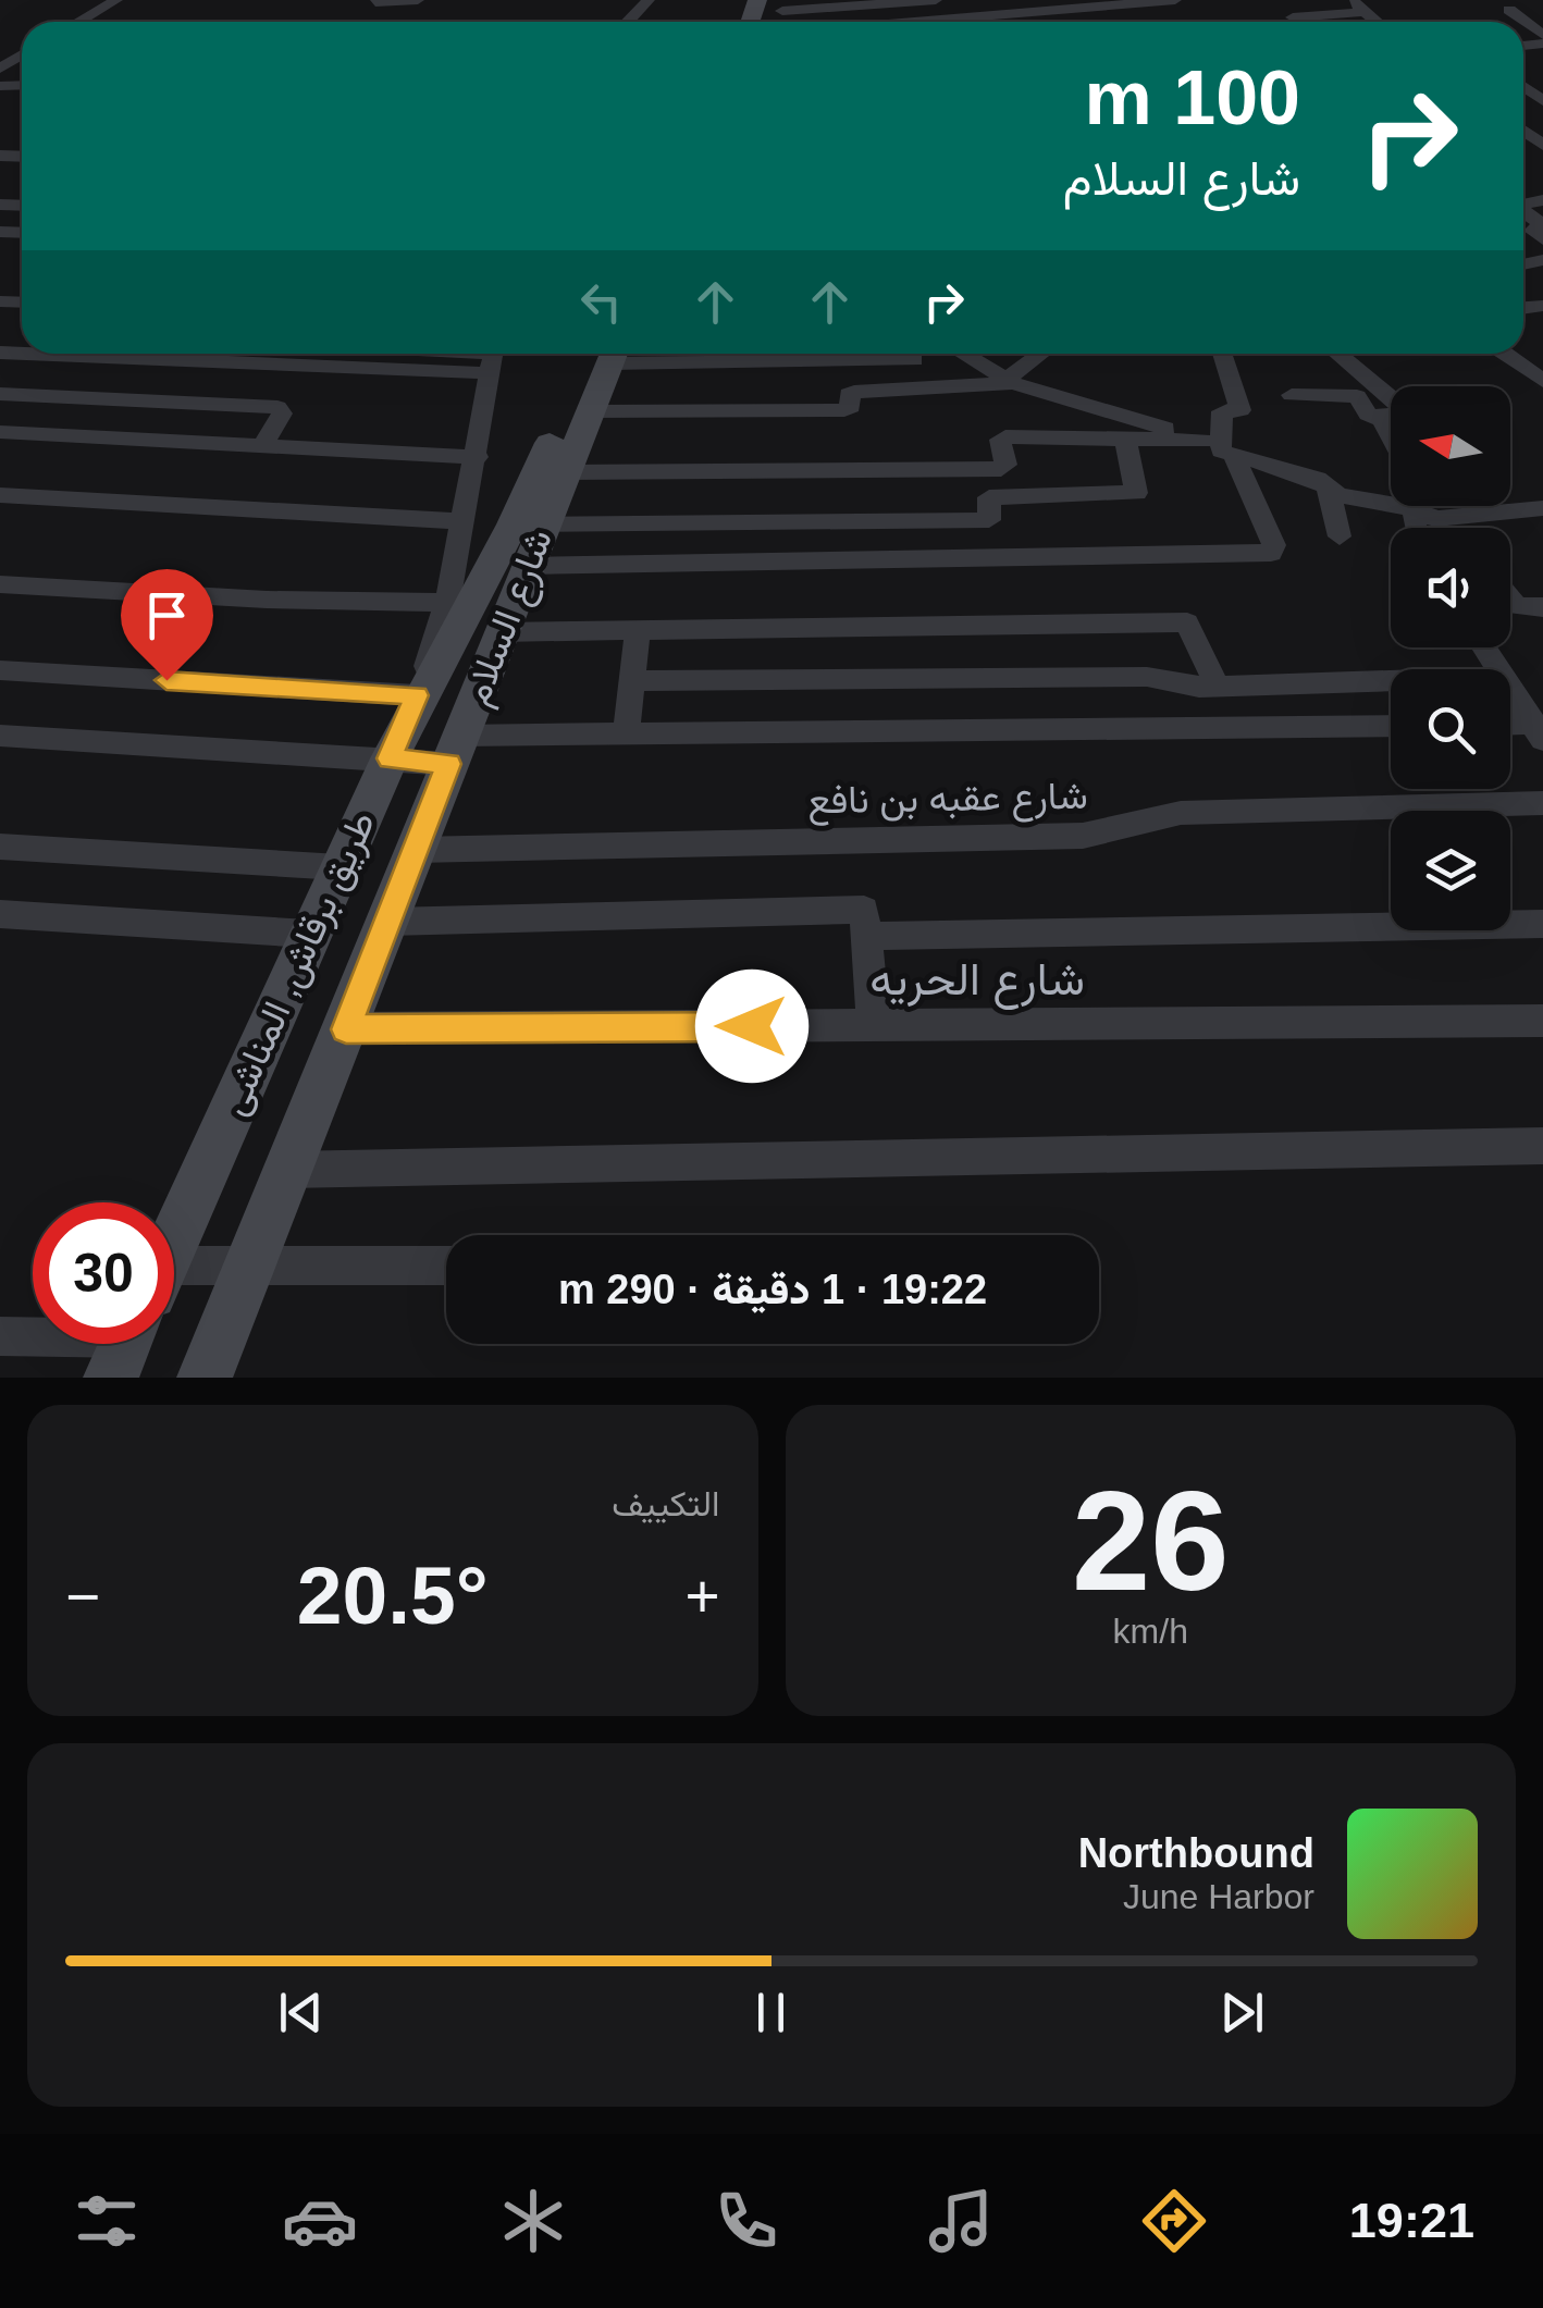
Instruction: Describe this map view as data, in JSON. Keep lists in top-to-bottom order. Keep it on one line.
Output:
{"streets":{"street":["شارع السلام","شارع عقبه بن نافع","طريق برقاش, المناشى","شارع الحريه"]},"crossings":[["شارع السلام","شارع عقبه بن نافع"],["شارع السلام","طريق برقاش, المناشى"],["شارع السلام","شارع الحريه"]],"north":"left","page":{"turn":["100 m","شارع السلام"],"limit":"30","trip":"19:22 · 1 دقيقة · 290 m","tile":[["26","km/h"],"التكييف"],"heat":["−","20.5°","+"],"song":["Northbound","June Harbor"],"tabs":"19:21"}}
